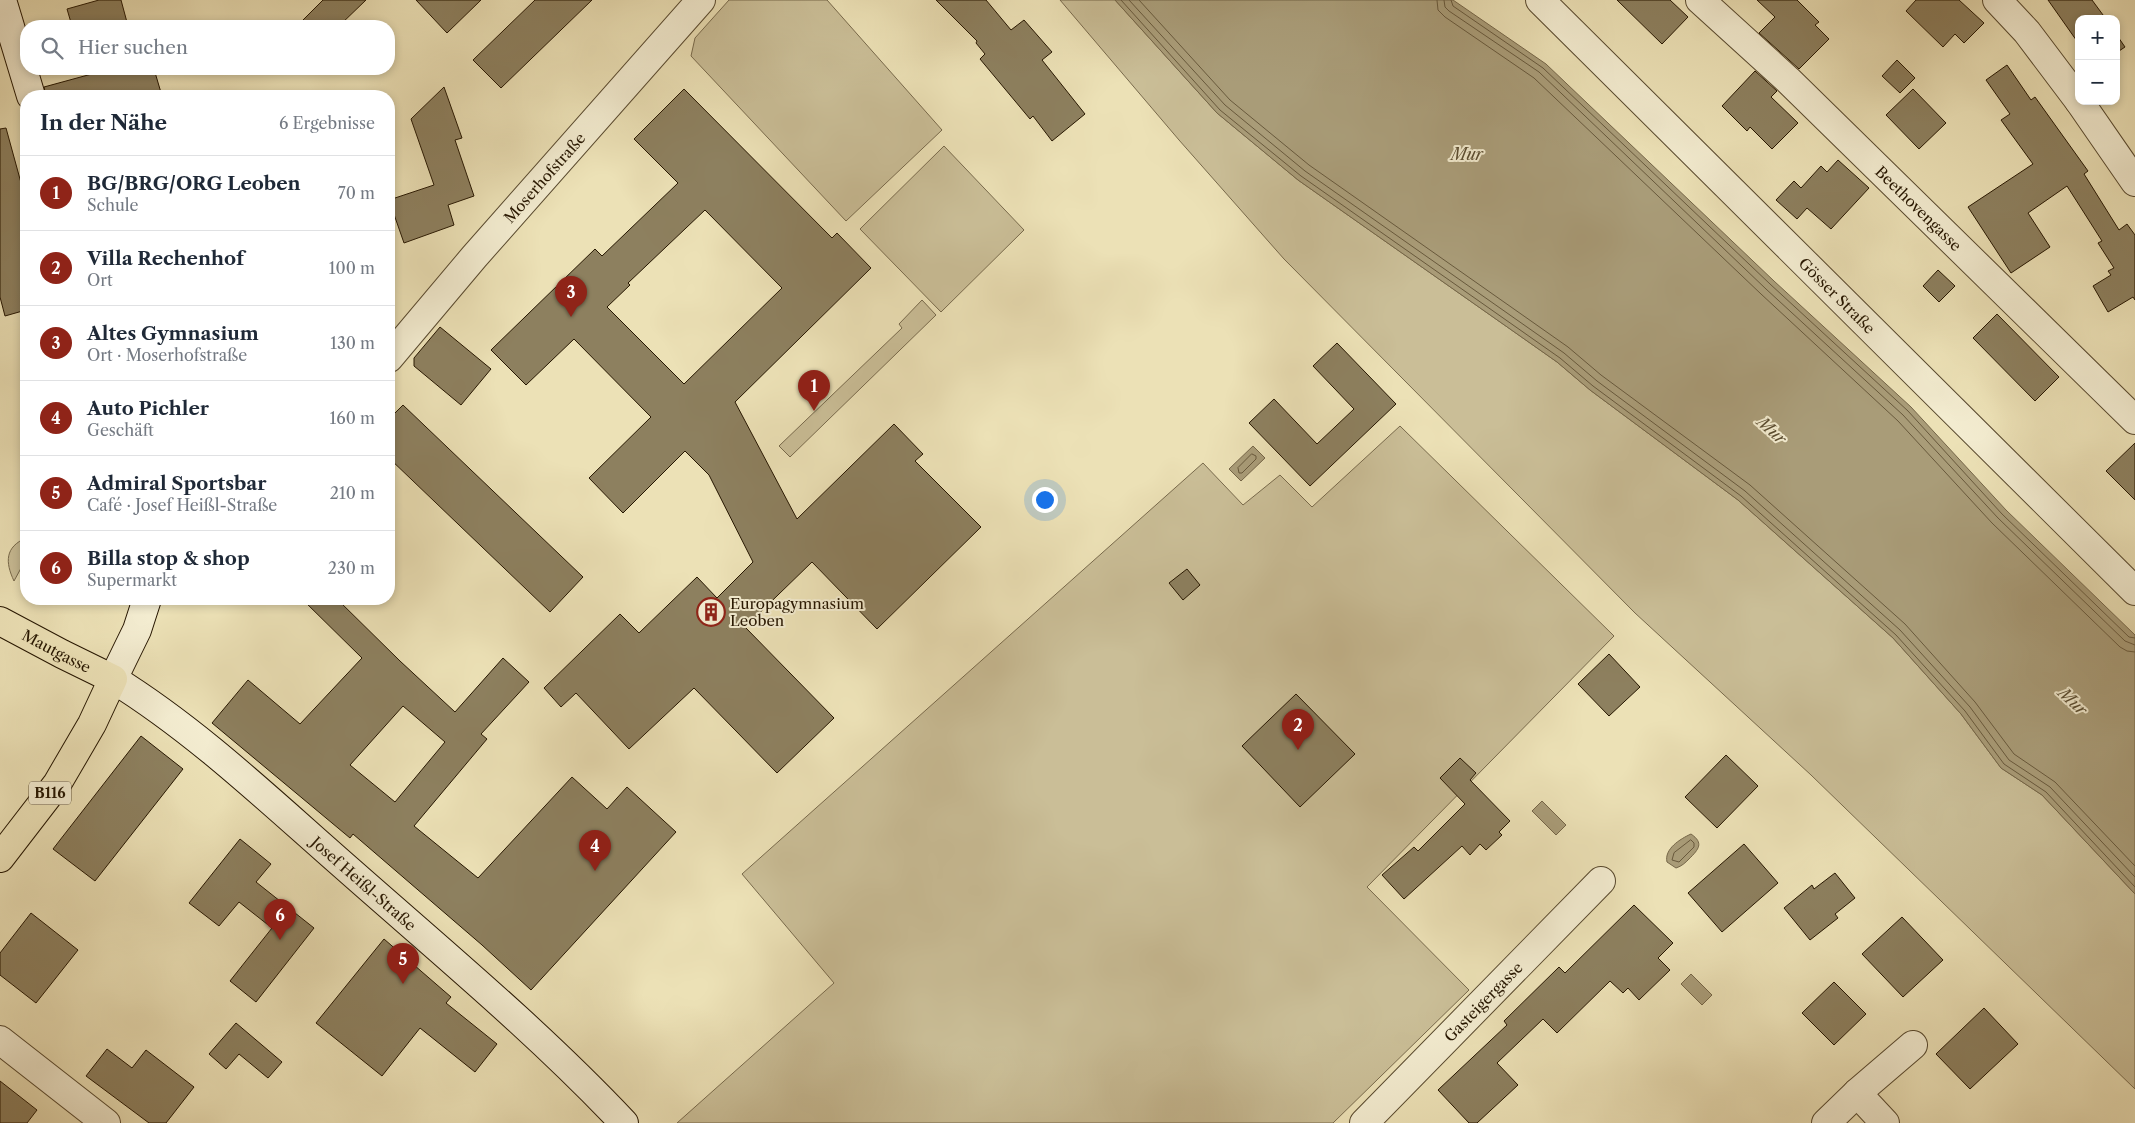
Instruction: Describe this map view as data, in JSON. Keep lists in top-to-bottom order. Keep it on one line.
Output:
{"streets":{"main road":["Mautgasse","B116"],"street":["Moserhofstraße","Beethovengasse","Gösser Straße","Josef Heißl-Straße","Gasteigergasse"]},"crossings":[["Mautgasse","B116"],["Mautgasse","Josef Heißl-Straße"],["B116","Josef Heißl-Straße"]],"water":["Mur"],"places":{"building":["Europagymnasium Leoben"]},"page":{"map_buttons":["+","−"],"search":"Hier suchen","heading":["In der Nähe","6 Ergebnisse"],"list":[{"mark":"1","name":"BG/BRG/ORG Leoben","note":"Schule","value":"70 m"},{"mark":"2","name":"Villa Rechenhof","note":"Ort","value":"100 m"},{"mark":"3","name":"Altes Gymnasium","note":"Ort · Moserhofstraße","value":"130 m"},{"mark":"4","name":"Auto Pichler","note":"Geschäft","value":"160 m"},{"mark":"5","name":"Admiral Sportsbar","note":"Café · Josef Heißl-Straße","value":"210 m"},{"mark":"6","name":"Billa stop & shop","note":"Supermarkt","value":"230 m"}],"pins":["3","1","2","4","6","5"]}}
